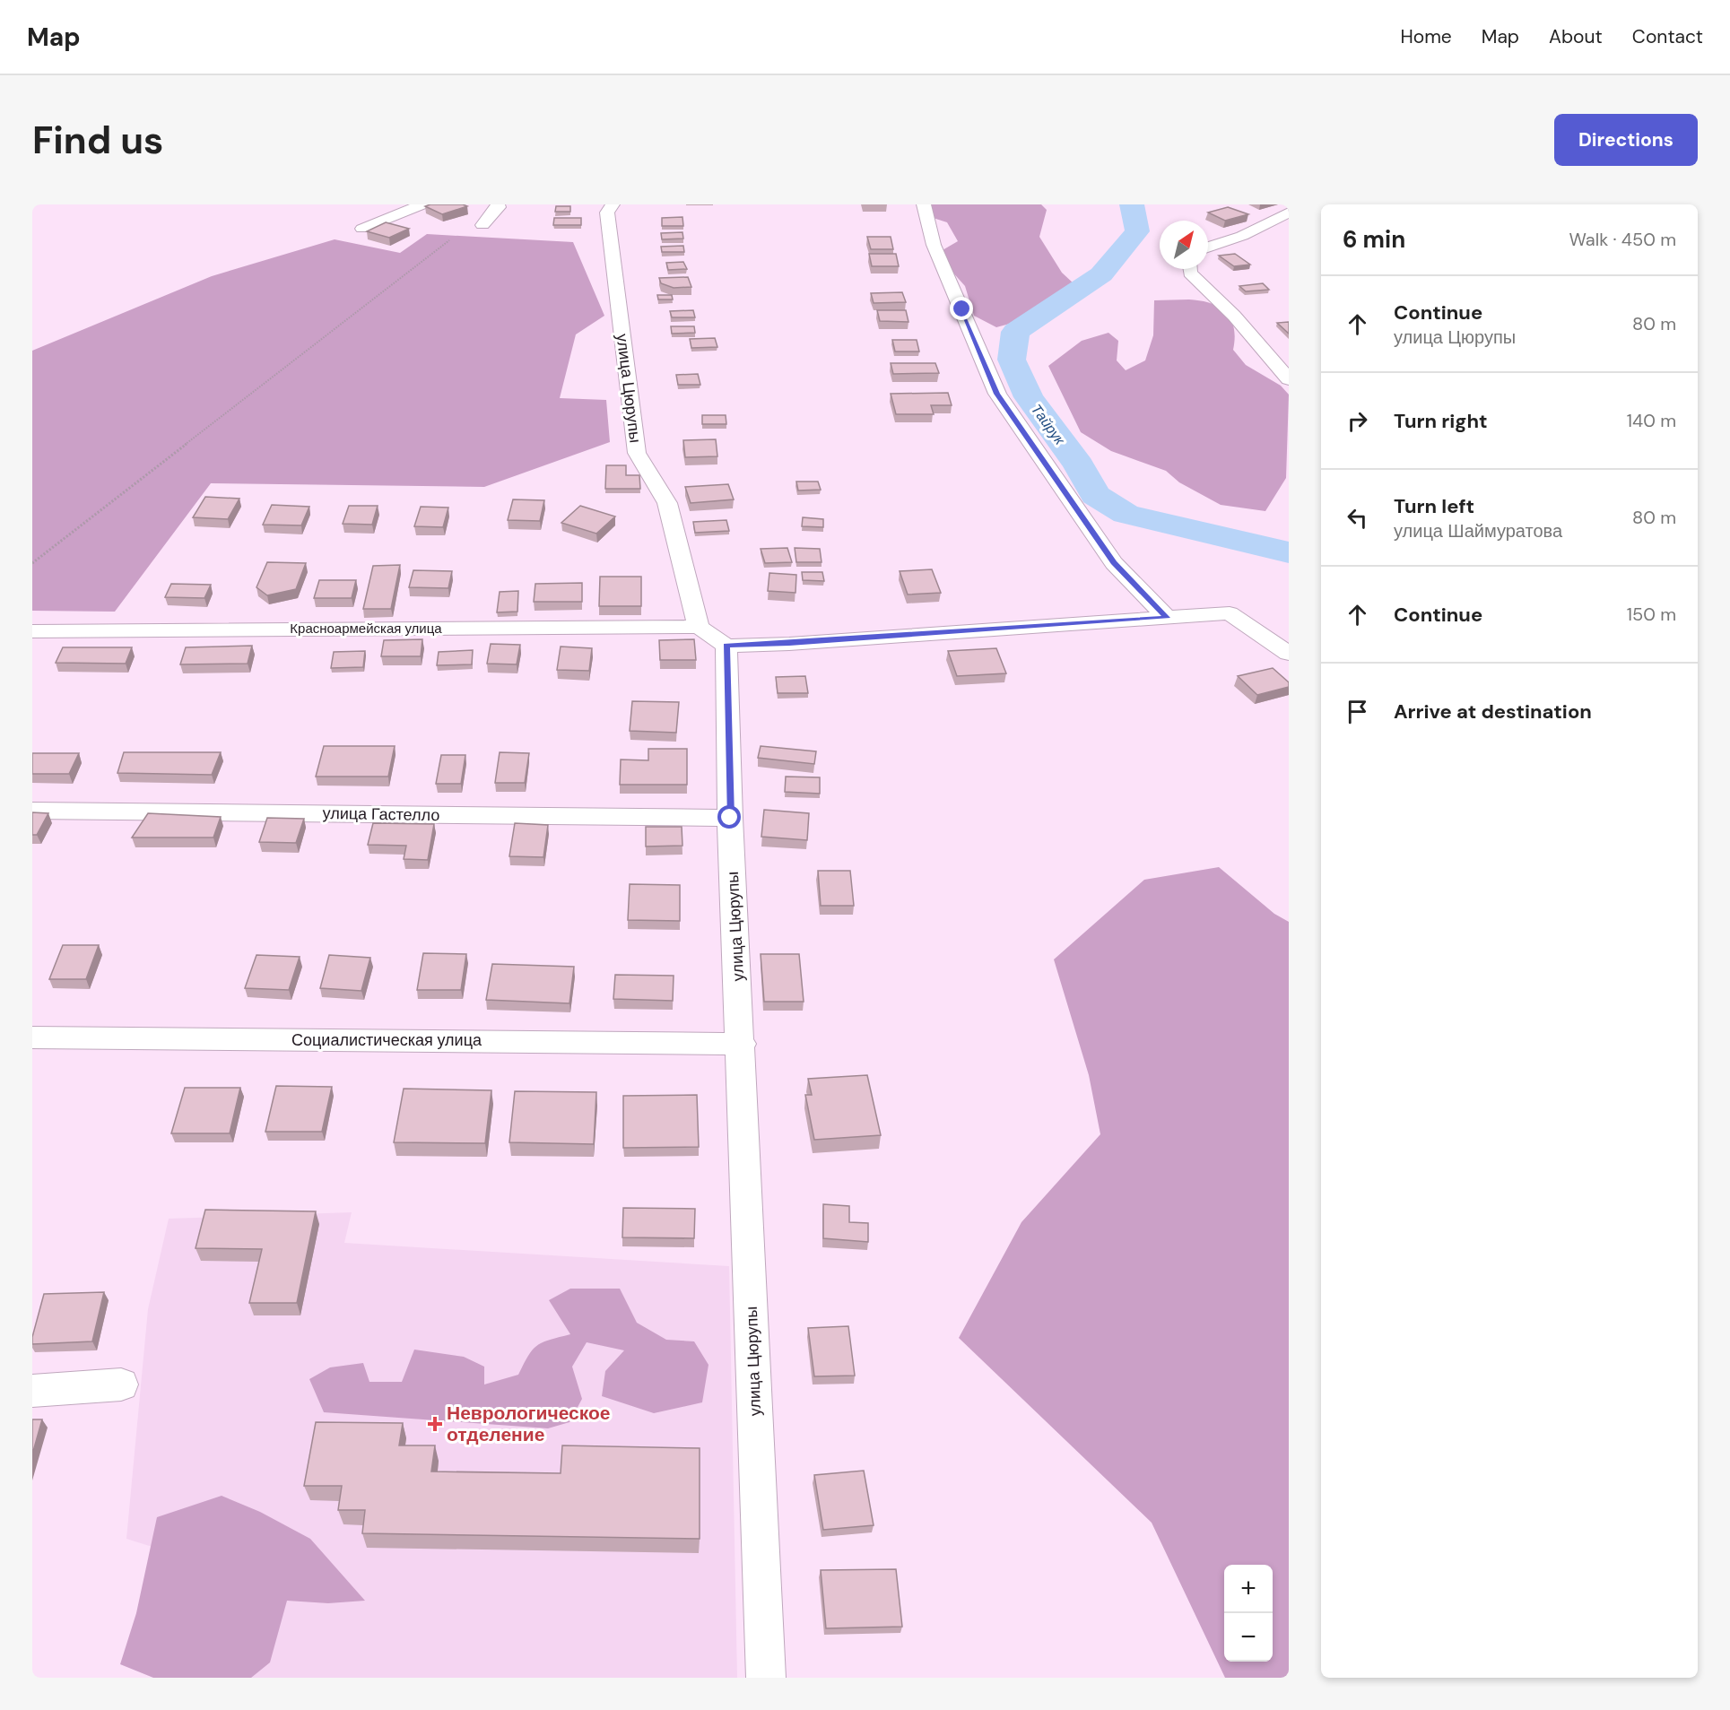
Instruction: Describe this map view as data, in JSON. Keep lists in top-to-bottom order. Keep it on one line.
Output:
{"streets":{"street":["улица Цюрупы","Красноармейская улица","улица Гастелло","Социалистическая улица"]},"crossings":[["улица Цюрупы","Красноармейская улица"],["улица Цюрупы","улица Гастелло"],["улица Цюрупы","Социалистическая улица"]],"water":["Тайрук"],"places":{"health":["Неврологическое отделение"]},"north":"top right","page":{"header":"Map","nav":["Home","Map","About","Contact"],"buttons":"Directions","title":"Find us","heading":["6 min","Walk · 450 m"],"list":[["Continue","улица Цюрупы","80 m"],["Turn right","140 m"],["Turn left","улица Шаймуратова","80 m"],["Continue","150 m"],"Arrive at destination"],"map_buttons":["+","−"]}}
